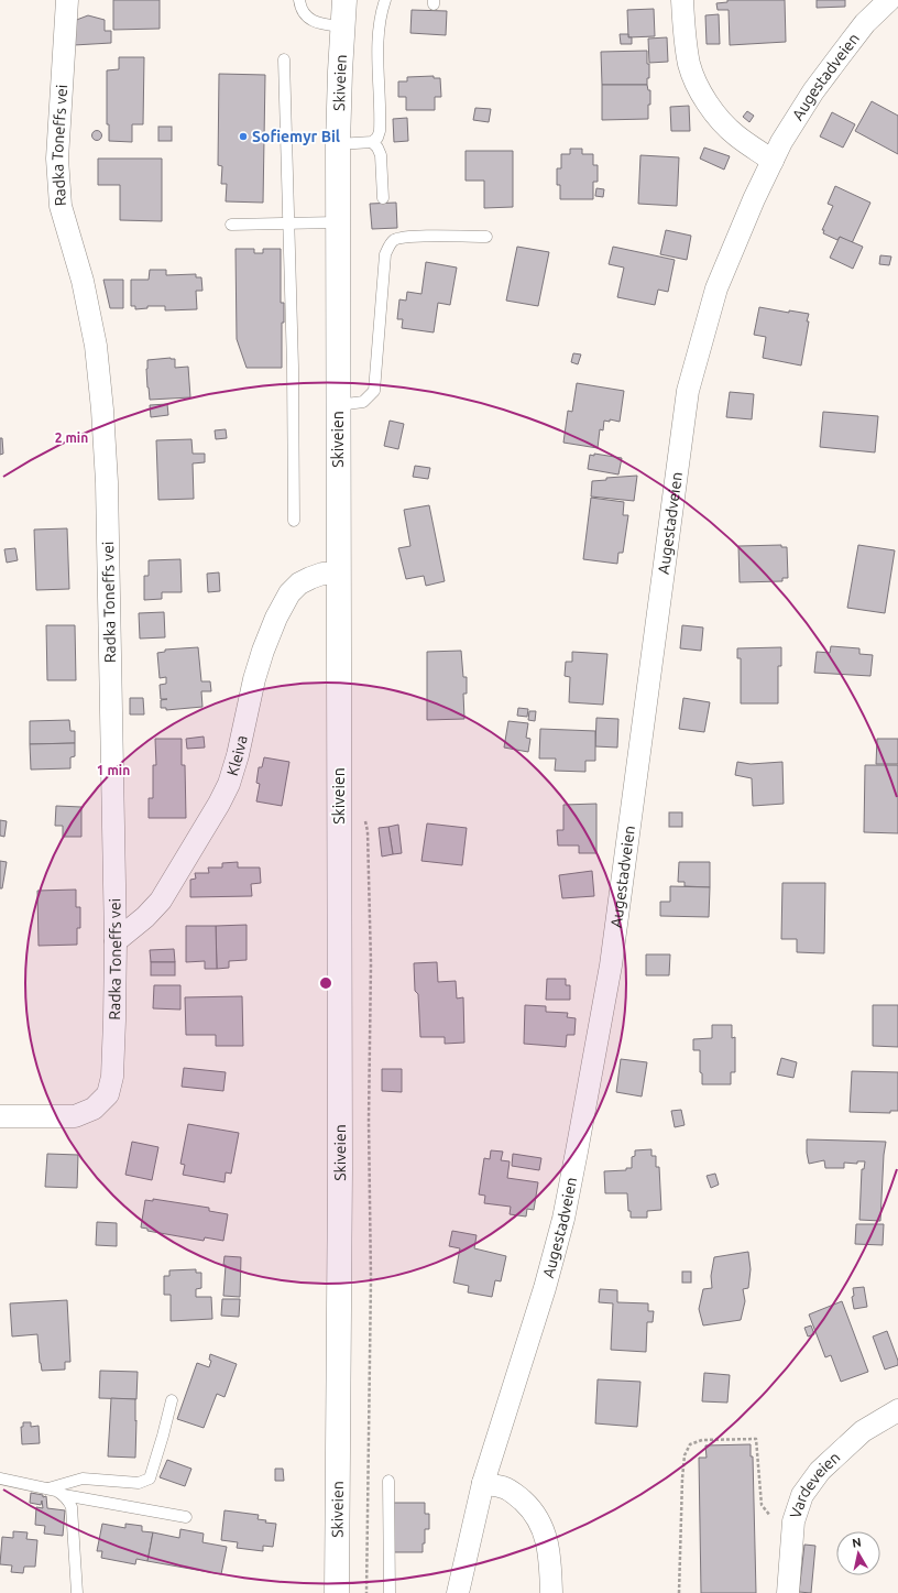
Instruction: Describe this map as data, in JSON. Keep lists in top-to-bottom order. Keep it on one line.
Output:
{"streets":{"main road":["Skiveien"],"street":["Augestadveien","Radka Toneffs vei","Kleiva","Vardeveien"]},"crossings":[["Skiveien","Kleiva"],["Radka Toneffs vei","Kleiva"]],"places":["Sofiemyr Bil"],"north":"top","rings":["2 min","1 min"]}
